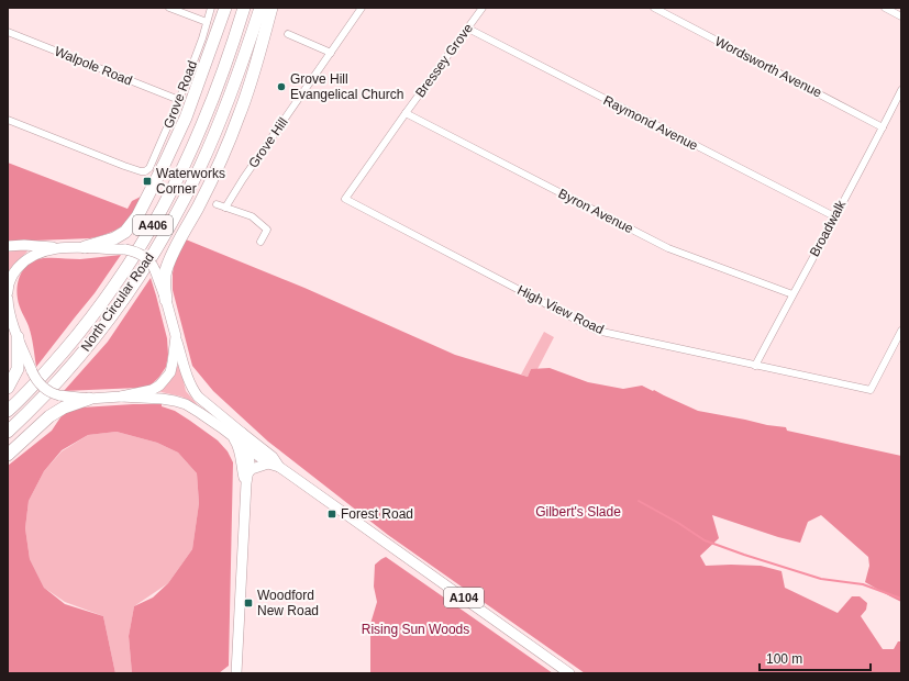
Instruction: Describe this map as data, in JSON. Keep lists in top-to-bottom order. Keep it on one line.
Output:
{"streets":{"highway":["A406","North Circular Road"],"main road":["A104"],"street":["Bressey Grove","Walpole Road","Wordsworth Avenue","Grove Road","Raymond Avenue","Grove Hill","Byron Avenue","Broadwalk","High View Road"]},"crossings":[["Bressey Grove","Raymond Avenue"],["Bressey Grove","Byron Avenue"],["Bressey Grove","High View Road"],["Walpole Road","Grove Road"],["Wordsworth Avenue","Broadwalk"],["Raymond Avenue","Broadwalk"],["Byron Avenue","Broadwalk"],["Broadwalk","High View Road"]],"parks":["Gilbert's Slade","Rising Sun Woods"],"places":{"other":["Grove Hill Evangelical Church"],"transit":["Waterworks Corner","Forest Road","Woodford New Road"]},"scale_bar":"100 m"}
